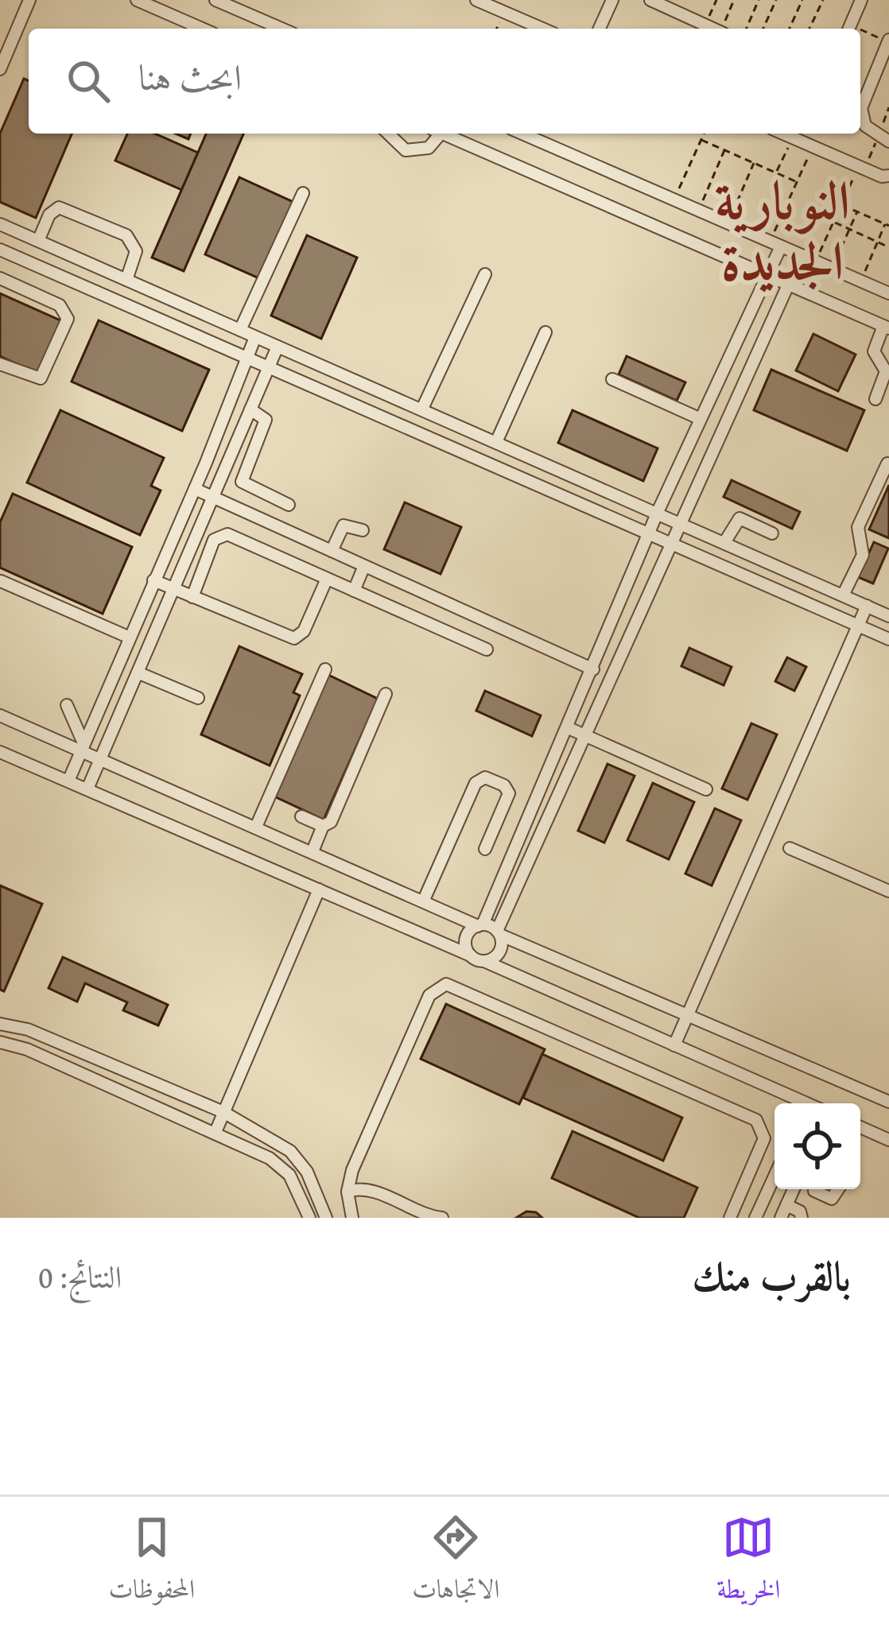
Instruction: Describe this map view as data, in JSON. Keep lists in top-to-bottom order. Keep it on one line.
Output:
{"districts":["النوبارية الجديدة"],"page":{"search":"ابحث هنا","heading":["بالقرب منك","النتائج: 0"],"nav":["الخريطة","الاتجاهات","المحفوظات"]}}
